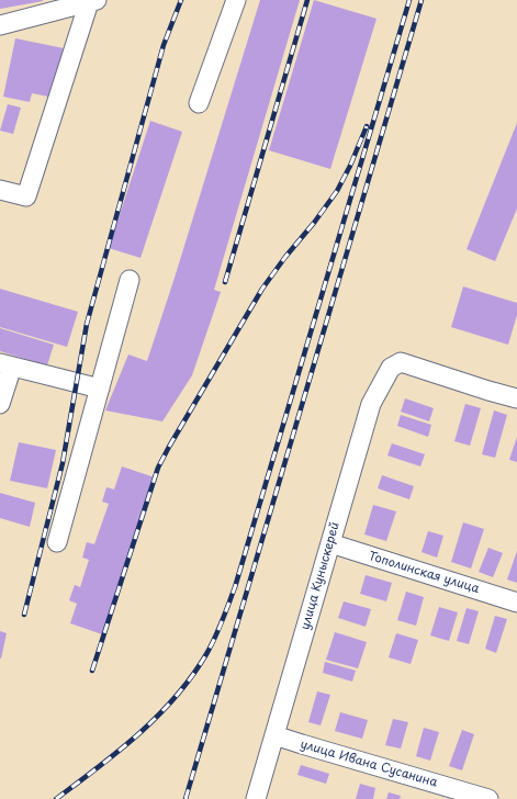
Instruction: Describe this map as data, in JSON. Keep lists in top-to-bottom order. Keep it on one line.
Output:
{"streets":{"street":["Тополинская улица","улица Куныскерей","улица Ивана Сусанина"]},"crossings":[["Тополинская улица","улица Куныскерей"],["улица Куныскерей","улица Ивана Сусанина"]]}
